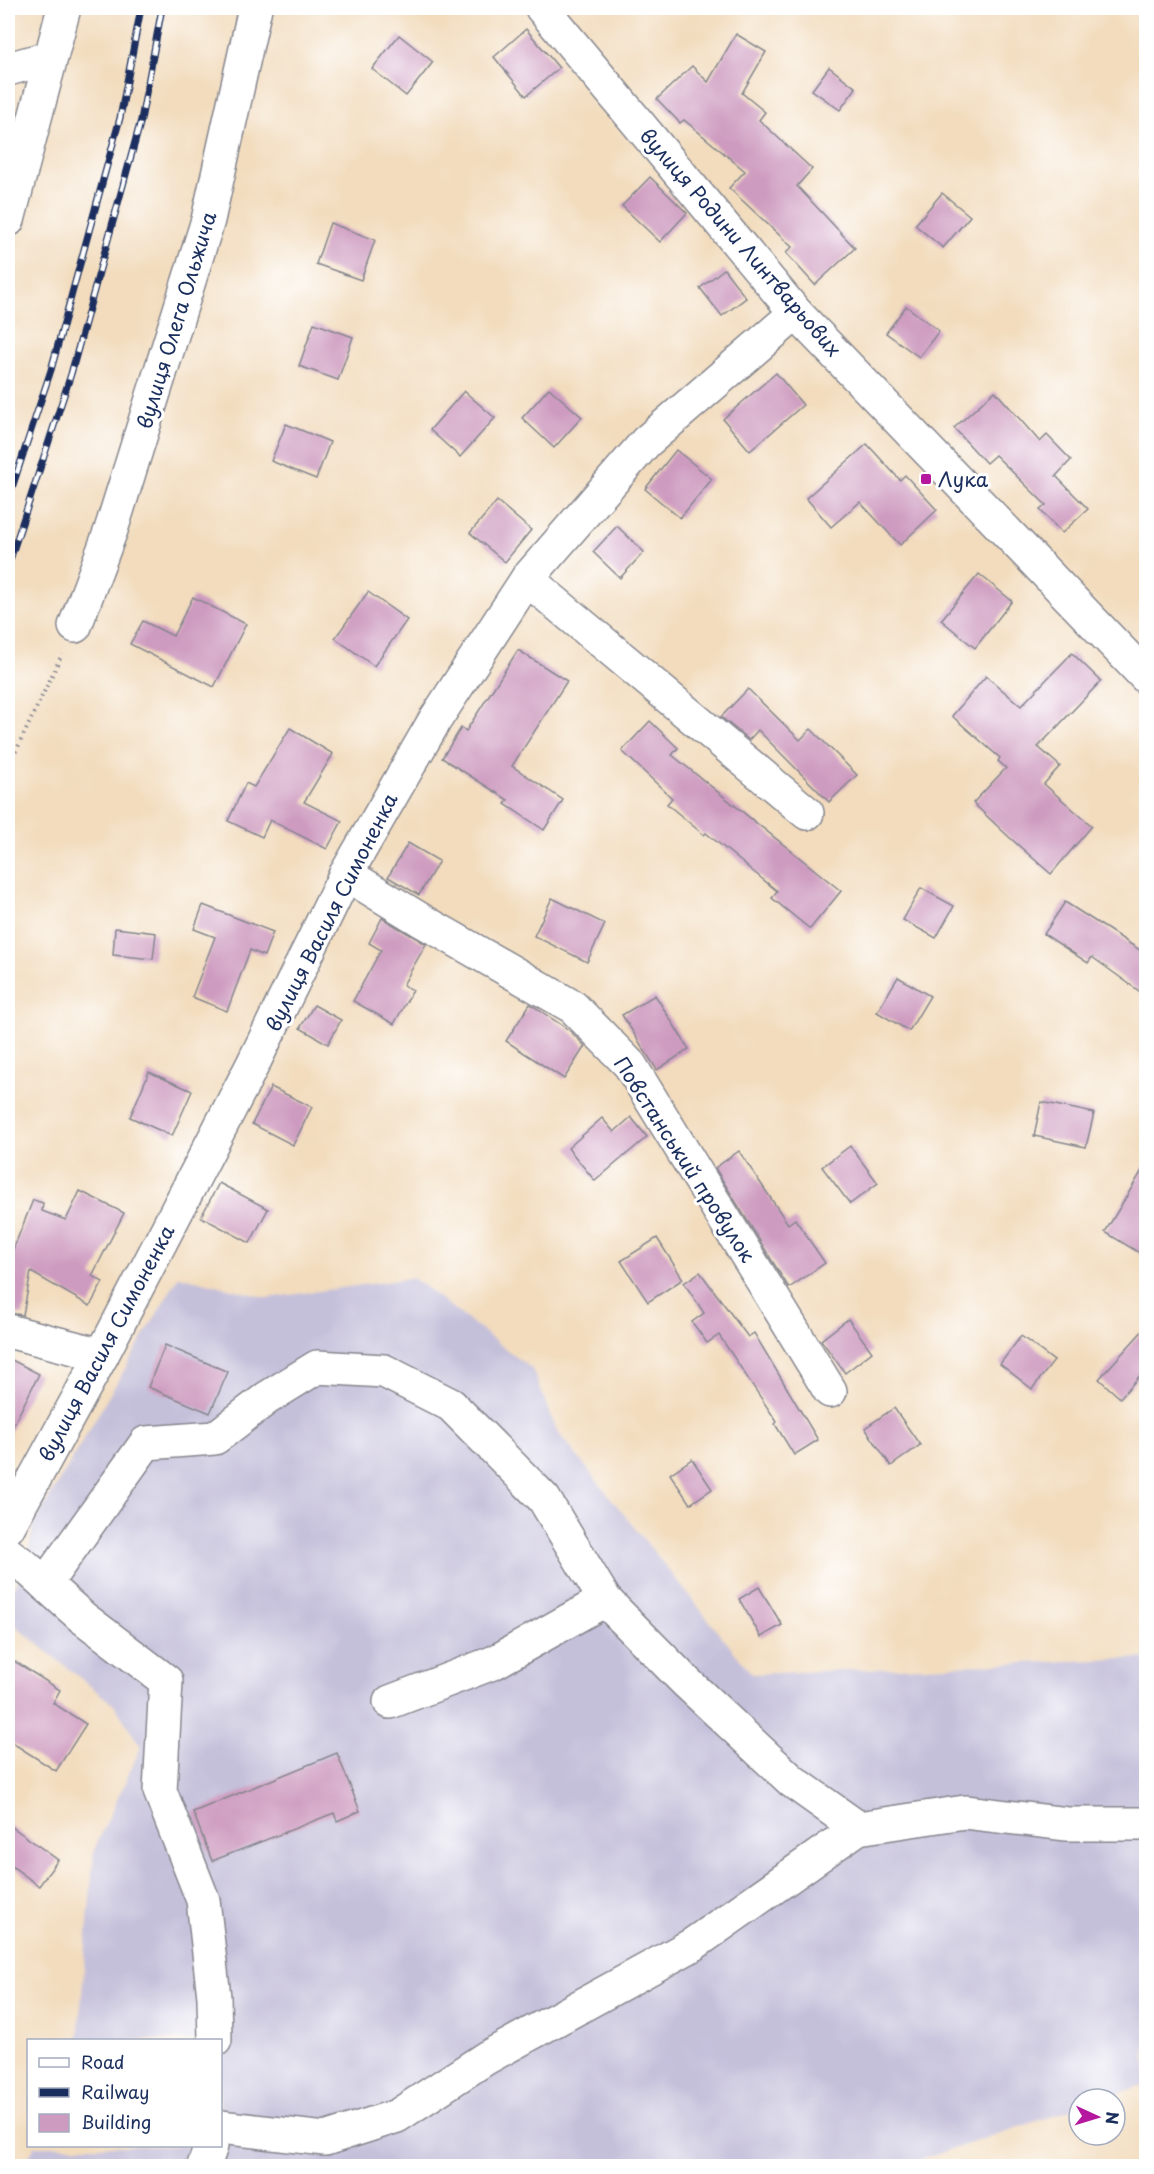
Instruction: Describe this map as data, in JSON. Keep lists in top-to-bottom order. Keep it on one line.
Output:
{"streets":{"street":["вулиця Родини Линтварьових","вулиця Олега Ольжича","вулиця Василя Симоненка","Повстанський провулок"]},"crossings":[["вулиця Родини Линтварьових","вулиця Василя Симоненка"],["вулиця Василя Симоненка","Повстанський провулок"]],"places":{"transit":["Лука"]},"legend":["Road","Railway","Building"],"north":"right"}
